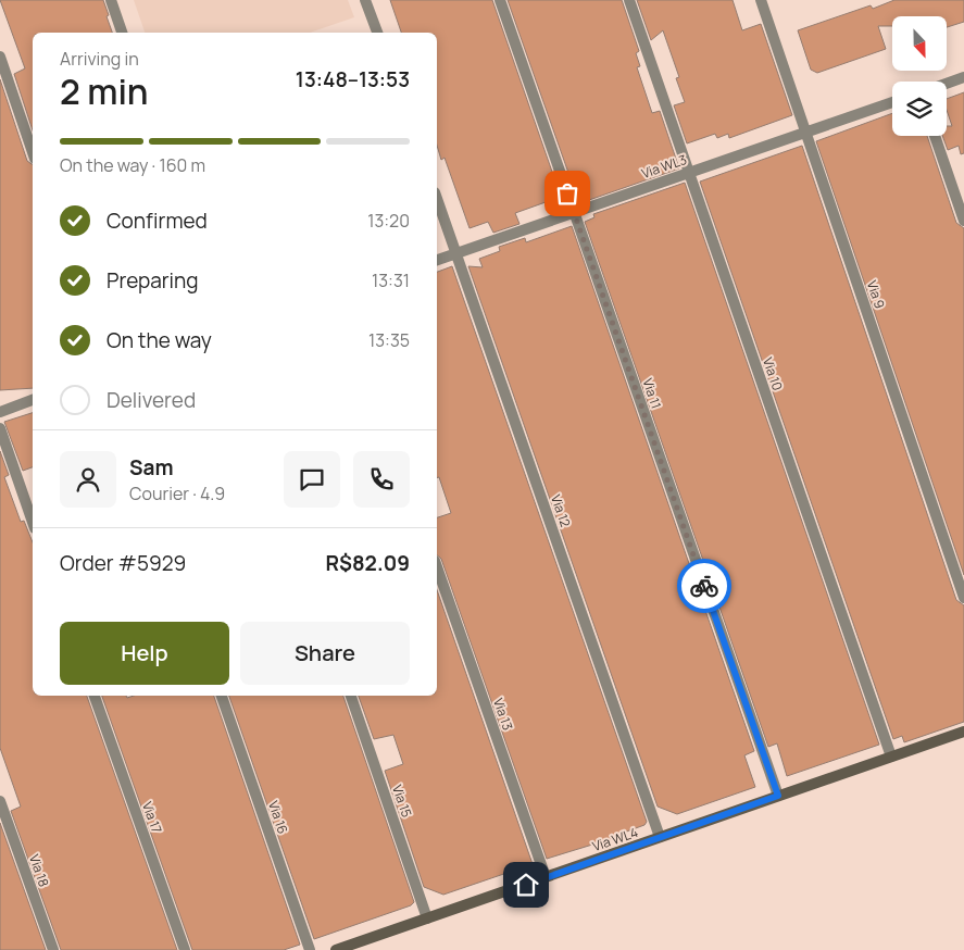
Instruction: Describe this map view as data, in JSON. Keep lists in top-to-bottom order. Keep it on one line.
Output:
{"streets":{"street":["Via WL3","Via 9","Via 10","Via 11","Via 12","Via 13","Via 15","Via 17","Via 16","Via WL4","Via 18"]},"crossings":[["Via WL3","Via 9"],["Via WL3","Via 10"],["Via WL3","Via 11"],["Via WL3","Via 12"],["Via 10","Via WL4"],["Via 11","Via WL4"],["Via 12","Via WL4"],["Via 13","Via WL4"],["Via 15","Via WL4"]],"north":"bottom","page":{"heading":["2 min","Arriving in","13:48–13:53"],"panel":["Sam","Courier · 4.9","Order #5929","R$82.09"],"bar":"On the way · 160 m","list":[["Confirmed","13:20"],["Preparing","13:31"],["On the way","13:35"],"Delivered"],"buttons":["Help","Share"]}}
